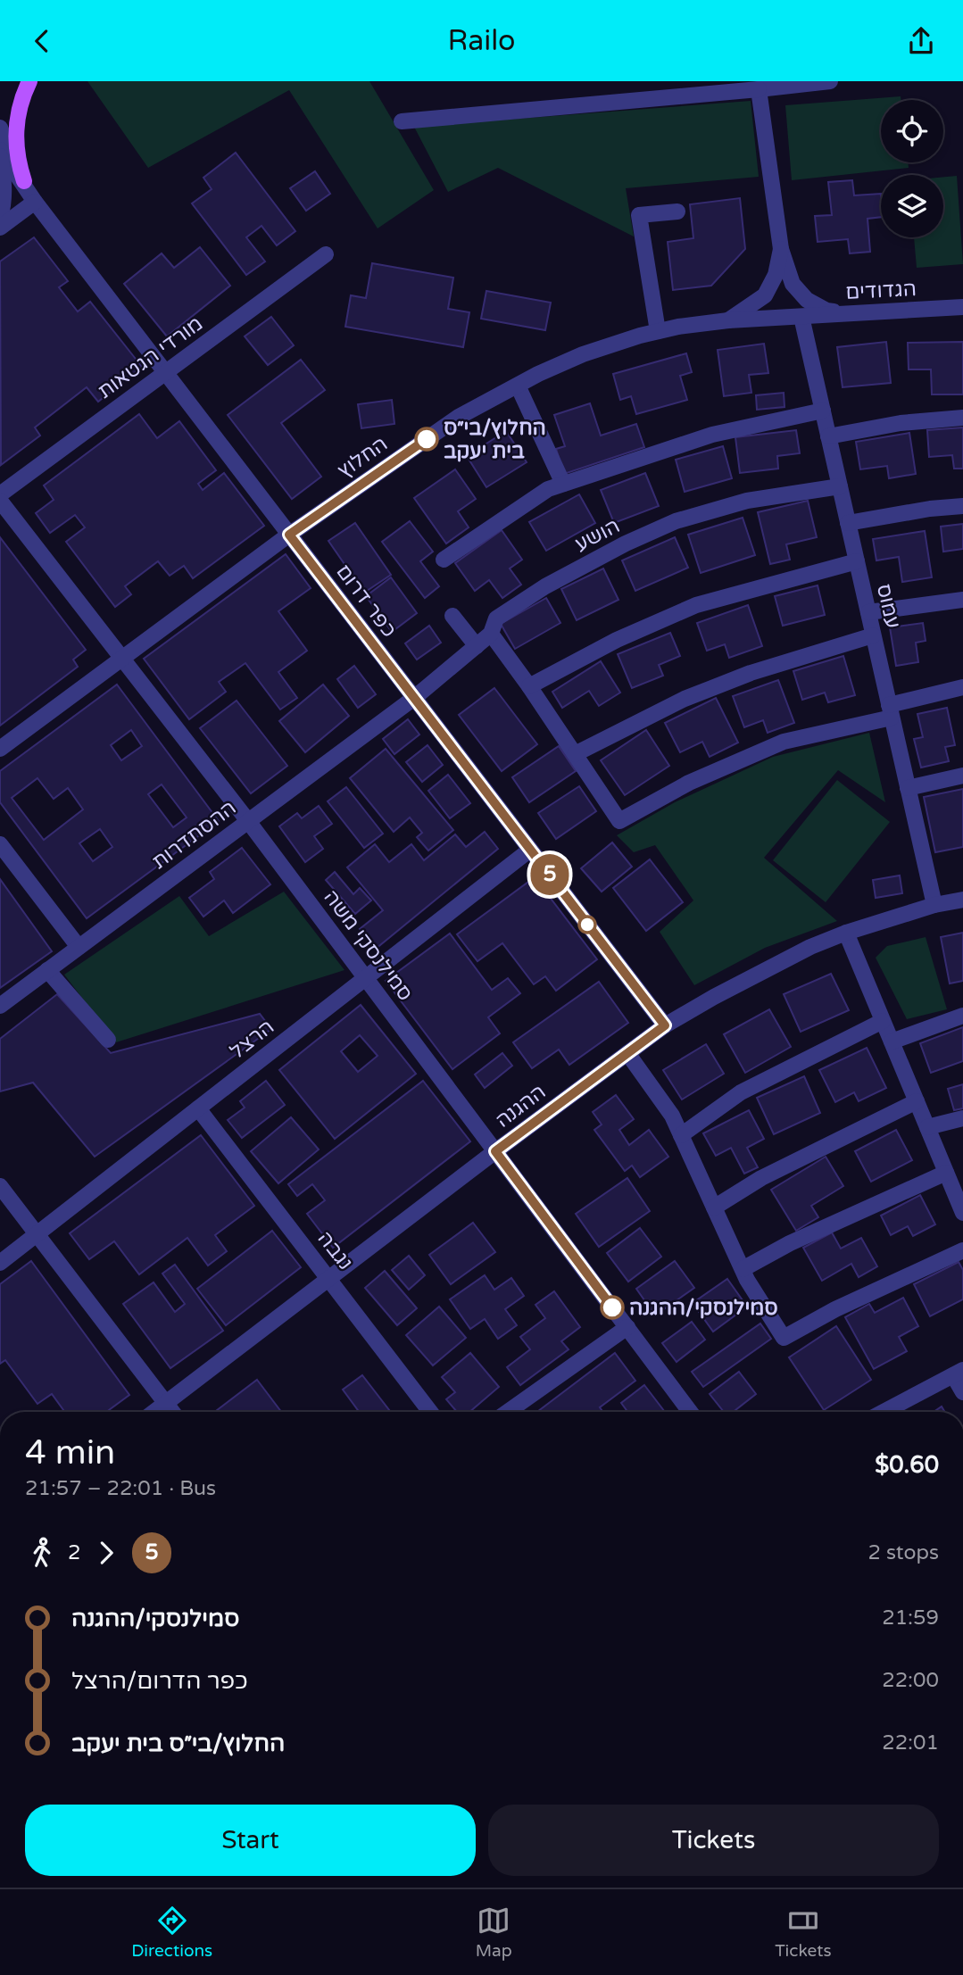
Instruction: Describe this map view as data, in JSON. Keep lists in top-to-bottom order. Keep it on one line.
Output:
{"streets":{"street":["הגדודים","מורדי הגטאות","החלוץ","הושע","כפר דרום","עמוס","ההסתדרות","סמילנסקי משה","הרצל","ההגנה","נגבה"]},"crossings":[["הגדודים","החלוץ"],["הגדודים","עמוס"],["מורדי הגטאות","כפר דרום"],["החלוץ","כפר דרום"],["החלוץ","עמוס"],["החלוץ","סמילנסקי משה"],["הושע","כפר דרום"],["הושע","עמוס"],["הושע","ההסתדרות"],["כפר דרום","ההסתדרות"],["כפר דרום","הרצל"],["כפר דרום","ההגנה"],["עמוס","ההגנה"],["ההסתדרות","סמילנסקי משה"],["סמילנסקי משה","הרצל"],["סמילנסקי משה","ההגנה"],["הרצל","נגבה"],["ההגנה","נגבה"]],"places":["החלוץ/בי״ס בית יעקב","סמילנסקי/ההגנה"],"lines":["bus line 5"],"page":{"header":"Railo","on_map":"5","heading":["4 min","21:57 – 22:01 · Bus","$0.60"],"legs":["2","5","2 stops"],"list":[{"name":"סמילנסקי/ההגנה","value":"21:59"},{"name":"כפר הדרום/הרצל","value":"22:00"},{"name":"החלוץ/בי״ס בית יעקב","value":"22:01"}],"buttons":["Start","Tickets"],"tabs":["Directions","Map","Tickets"]}}
